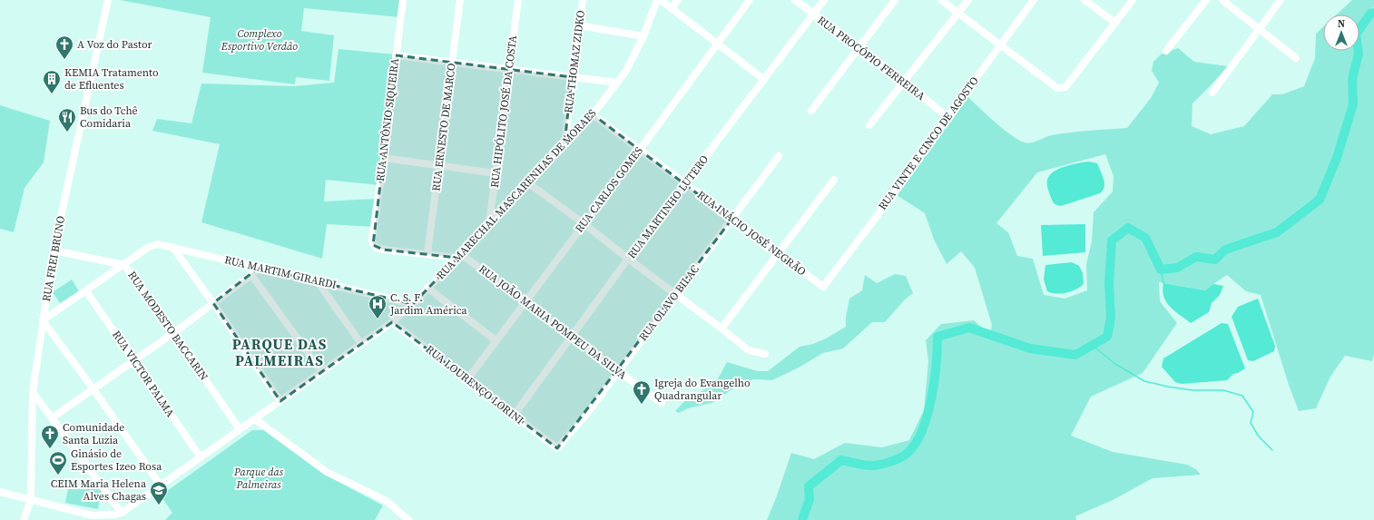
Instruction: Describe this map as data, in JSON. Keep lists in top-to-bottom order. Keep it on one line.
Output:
{"streets":{"street":["RUA PROCÓPIO FERREIRA","RUA THOMAZ ZIDKO","RUA HIPÓLITO JOSÉ DA COSTA","RUA ANTÔNIO SIQUEIRA","RUA ERNESTO DE MARCO","RUA VINTE E CINCO DE AGOSTO","RUA CARLOS GOMES","RUA MARECHAL MASCARENHAS DE MORAES","RUA MARTINHO LUTERO","RUA INÁCIO JOSÉ NEGRÃO","RUA FREI BRUNO","RUA MARTIM GIRARDI","RUA OLAVO BILAC","RUA JOÃO MARIA POMPEU DA SILVA","RUA MODESTO BACCARIN","RUA VICTOR PALMA","RUA LOURENÇO LORINI"]},"crossings":[["RUA PROCÓPIO FERREIRA","RUA VINTE E CINCO DE AGOSTO"],["RUA PROCÓPIO FERREIRA","RUA MARTINHO LUTERO"],["RUA THOMAZ ZIDKO","RUA MARECHAL MASCARENHAS DE MORAES"],["RUA HIPÓLITO JOSÉ DA COSTA","RUA MARECHAL MASCARENHAS DE MORAES"],["RUA ANTÔNIO SIQUEIRA","RUA ERNESTO DE MARCO"],["RUA VINTE E CINCO DE AGOSTO","RUA INÁCIO JOSÉ NEGRÃO"],["RUA CARLOS GOMES","RUA INÁCIO JOSÉ NEGRÃO"],["RUA CARLOS GOMES","RUA JOÃO MARIA POMPEU DA SILVA"],["RUA CARLOS GOMES","RUA LOURENÇO LORINI"],["RUA MARECHAL MASCARENHAS DE MORAES","RUA INÁCIO JOSÉ NEGRÃO"],["RUA MARECHAL MASCARENHAS DE MORAES","RUA FREI BRUNO"],["RUA MARECHAL MASCARENHAS DE MORAES","RUA MARTIM GIRARDI"],["RUA MARECHAL MASCARENHAS DE MORAES","RUA JOÃO MARIA POMPEU DA SILVA"],["RUA MARECHAL MASCARENHAS DE MORAES","RUA MODESTO BACCARIN"],["RUA MARECHAL MASCARENHAS DE MORAES","RUA VICTOR PALMA"],["RUA MARECHAL MASCARENHAS DE MORAES","RUA LOURENÇO LORINI"],["RUA MARTINHO LUTERO","RUA INÁCIO JOSÉ NEGRÃO"],["RUA MARTINHO LUTERO","RUA JOÃO MARIA POMPEU DA SILVA"],["RUA MARTINHO LUTERO","RUA LOURENÇO LORINI"],["RUA INÁCIO JOSÉ NEGRÃO","RUA OLAVO BILAC"],["RUA FREI BRUNO","RUA MODESTO BACCARIN"],["RUA MARTIM GIRARDI","RUA MODESTO BACCARIN"],["RUA OLAVO BILAC","RUA JOÃO MARIA POMPEU DA SILVA"],["RUA OLAVO BILAC","RUA LOURENÇO LORINI"]],"districts":["PARQUE DAS PALMEIRAS"],"parks":["Complexo Esportivo Verdão","Parque das Palmeiras"],"places":{"church":["A Voz do Pastor","Igreja do Evangelho Quadrangular","Comunidade Santa Luzia"],"building":["KEMIA Tratamento de Efluentes"],"restaurant":["Bus do Tchê Comidaria"],"hospital":["C. S. F. Jardim América"],"sports":["Ginásio de Esportes Izeo Rosa"],"school or university":["CEIM Maria Helena Alves Chagas"]},"north":"top"}
